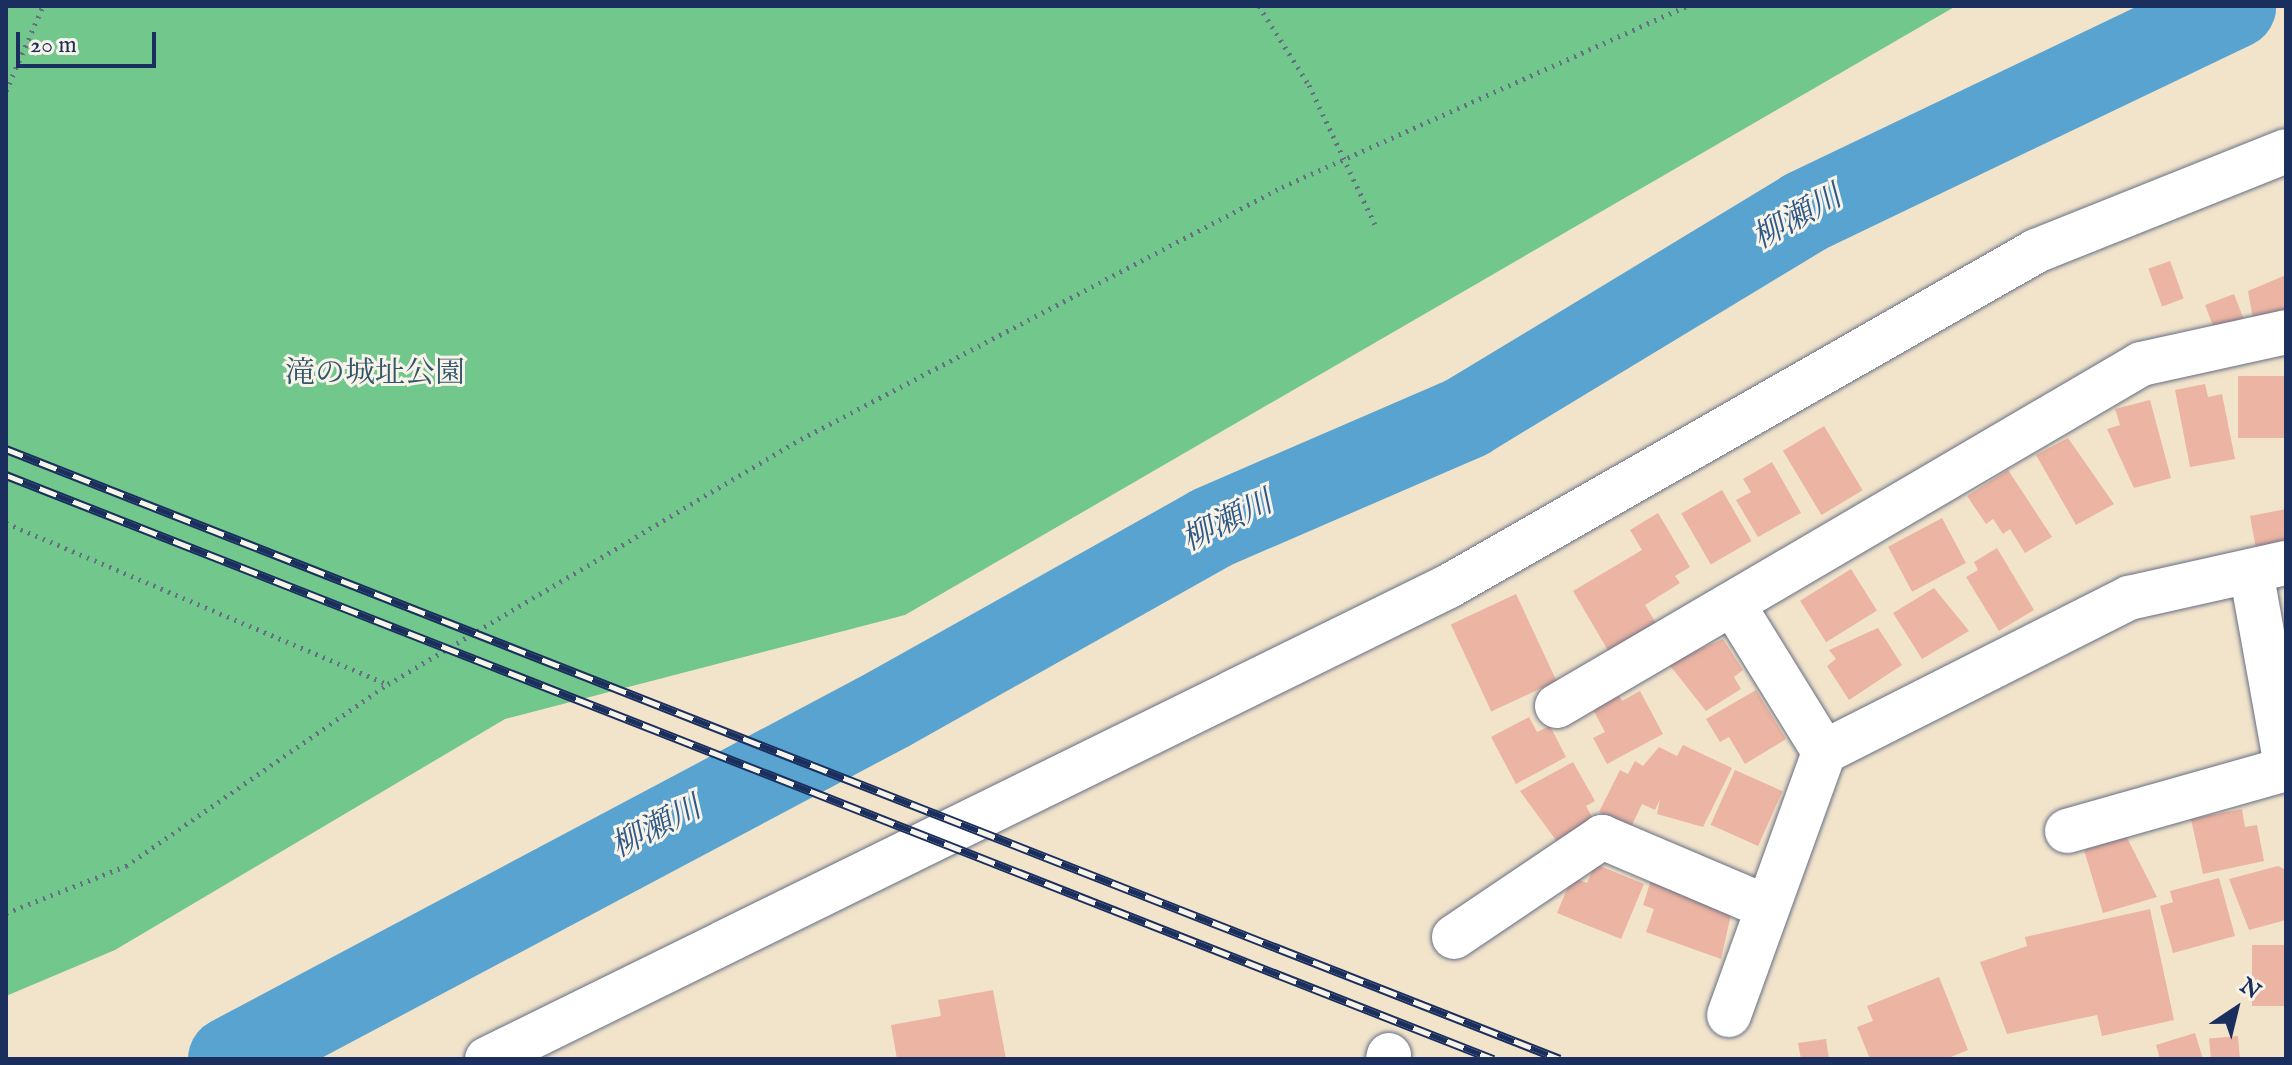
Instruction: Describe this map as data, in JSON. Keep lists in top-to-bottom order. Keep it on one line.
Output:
{"water":["柳瀬川"],"parks":["滝の城址公園"],"scale_bar":"20 m","north":"top right"}
